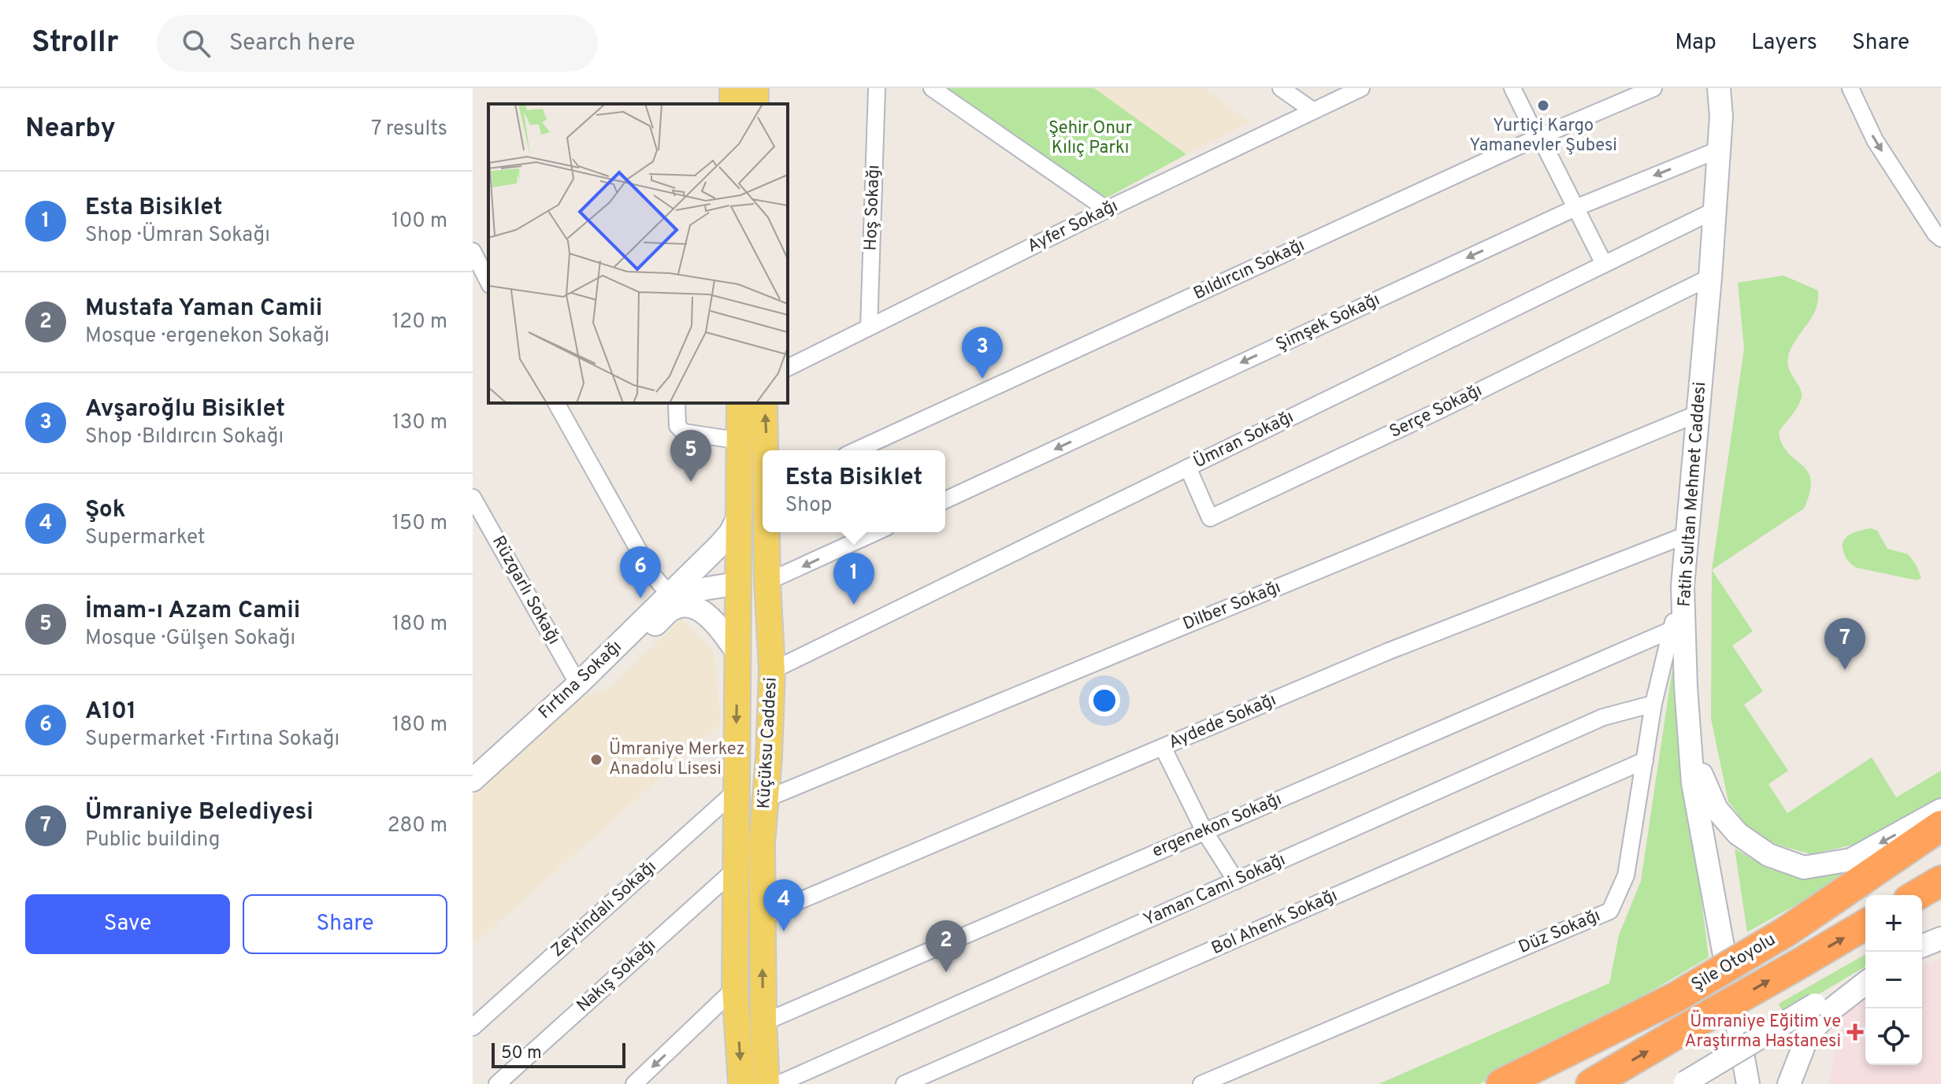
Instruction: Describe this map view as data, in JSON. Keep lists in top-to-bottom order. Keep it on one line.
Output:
{"streets":{"highway":["Şile Otoyolu"],"main road":["Fatih Sultan Mehmet Caddesi","Fırtına Sokağı","Küçüksu Caddesi"],"street":["Hoş Sokağı","Ayfer Sokağı","Bıldırcın Sokağı","Şimşek Sokağı","Serçe Sokağı","Ümran Sokağı","Rüzgarlı Sokağı","Dilber Sokağı","Aydede Sokağı","ergenekon Sokağı","Yaman Cami Sokağı","Zeytindalı Sokağı","Bol Ahenk Sokağı","Düz Sokağı","Nakış Sokağı"]},"crossings":[["Hoş Sokağı","Ayfer Sokağı"],["Şimşek Sokağı","Fatih Sultan Mehmet Caddesi"],["Serçe Sokağı","Ümran Sokağı"],["Serçe Sokağı","Fatih Sultan Mehmet Caddesi"],["Ümran Sokağı","Fatih Sultan Mehmet Caddesi"],["Ümran Sokağı","Küçüksu Caddesi"],["Fatih Sultan Mehmet Caddesi","Dilber Sokağı"],["Fatih Sultan Mehmet Caddesi","Aydede Sokağı"],["Fatih Sultan Mehmet Caddesi","Düz Sokağı"],["Rüzgarlı Sokağı","Fırtına Sokağı"],["Dilber Sokağı","Küçüksu Caddesi"],["Fırtına Sokağı","Küçüksu Caddesi"],["Aydede Sokağı","Küçüksu Caddesi"],["Küçüksu Caddesi","ergenekon Sokağı"],["Küçüksu Caddesi","Zeytindalı Sokağı"],["Küçüksu Caddesi","Nakış Sokağı"],["ergenekon Sokağı","Düz Sokağı"],["Yaman Cami Sokağı","Düz Sokağı"],["Bol Ahenk Sokağı","Düz Sokağı"]],"one_way":["Şimşek Sokağı"],"parks":["Şehir Onur Kılıç Parkı"],"places":{"other":["Yurtiçi Kargo Yamanevler Şubesi","Ümraniye Merkez Anadolu Lisesi"],"health":["Ümraniye Eğitim ve Araştırma Hastanesi"]},"scale_bar":"50 m","page":{"header":"Strollr","search":"Search here","nav":["Map","Layers","Share"],"heading":["Nearby","7 results"],"list":[{"mark":"1","name":"Esta Bisiklet","note":"Shop · Ümran Sokağı","value":"100 m"},{"mark":"2","name":"Mustafa Yaman Camii","note":"Mosque · ergenekon Sokağı","value":"120 m"},{"mark":"3","name":"Avşaroğlu Bisiklet","note":"Shop · Bıldırcın Sokağı","value":"130 m"},{"mark":"4","name":"Şok","note":"Supermarket","value":"150 m"},{"mark":"5","name":"İmam-ı Azam Camii","note":"Mosque · Gülşen Sokağı","value":"180 m"},{"mark":"6","name":"A101","note":"Supermarket · Fırtına Sokağı","value":"180 m"},{"mark":"7","name":"Ümraniye Belediyesi","note":"Public building","value":"280 m"}],"pins":["3","5","6","1","7","4","2"],"popup":["Esta Bisiklet","Shop"],"buttons":["Save","Share"],"map_buttons":["+","−"],"scale":"50 m"}}
